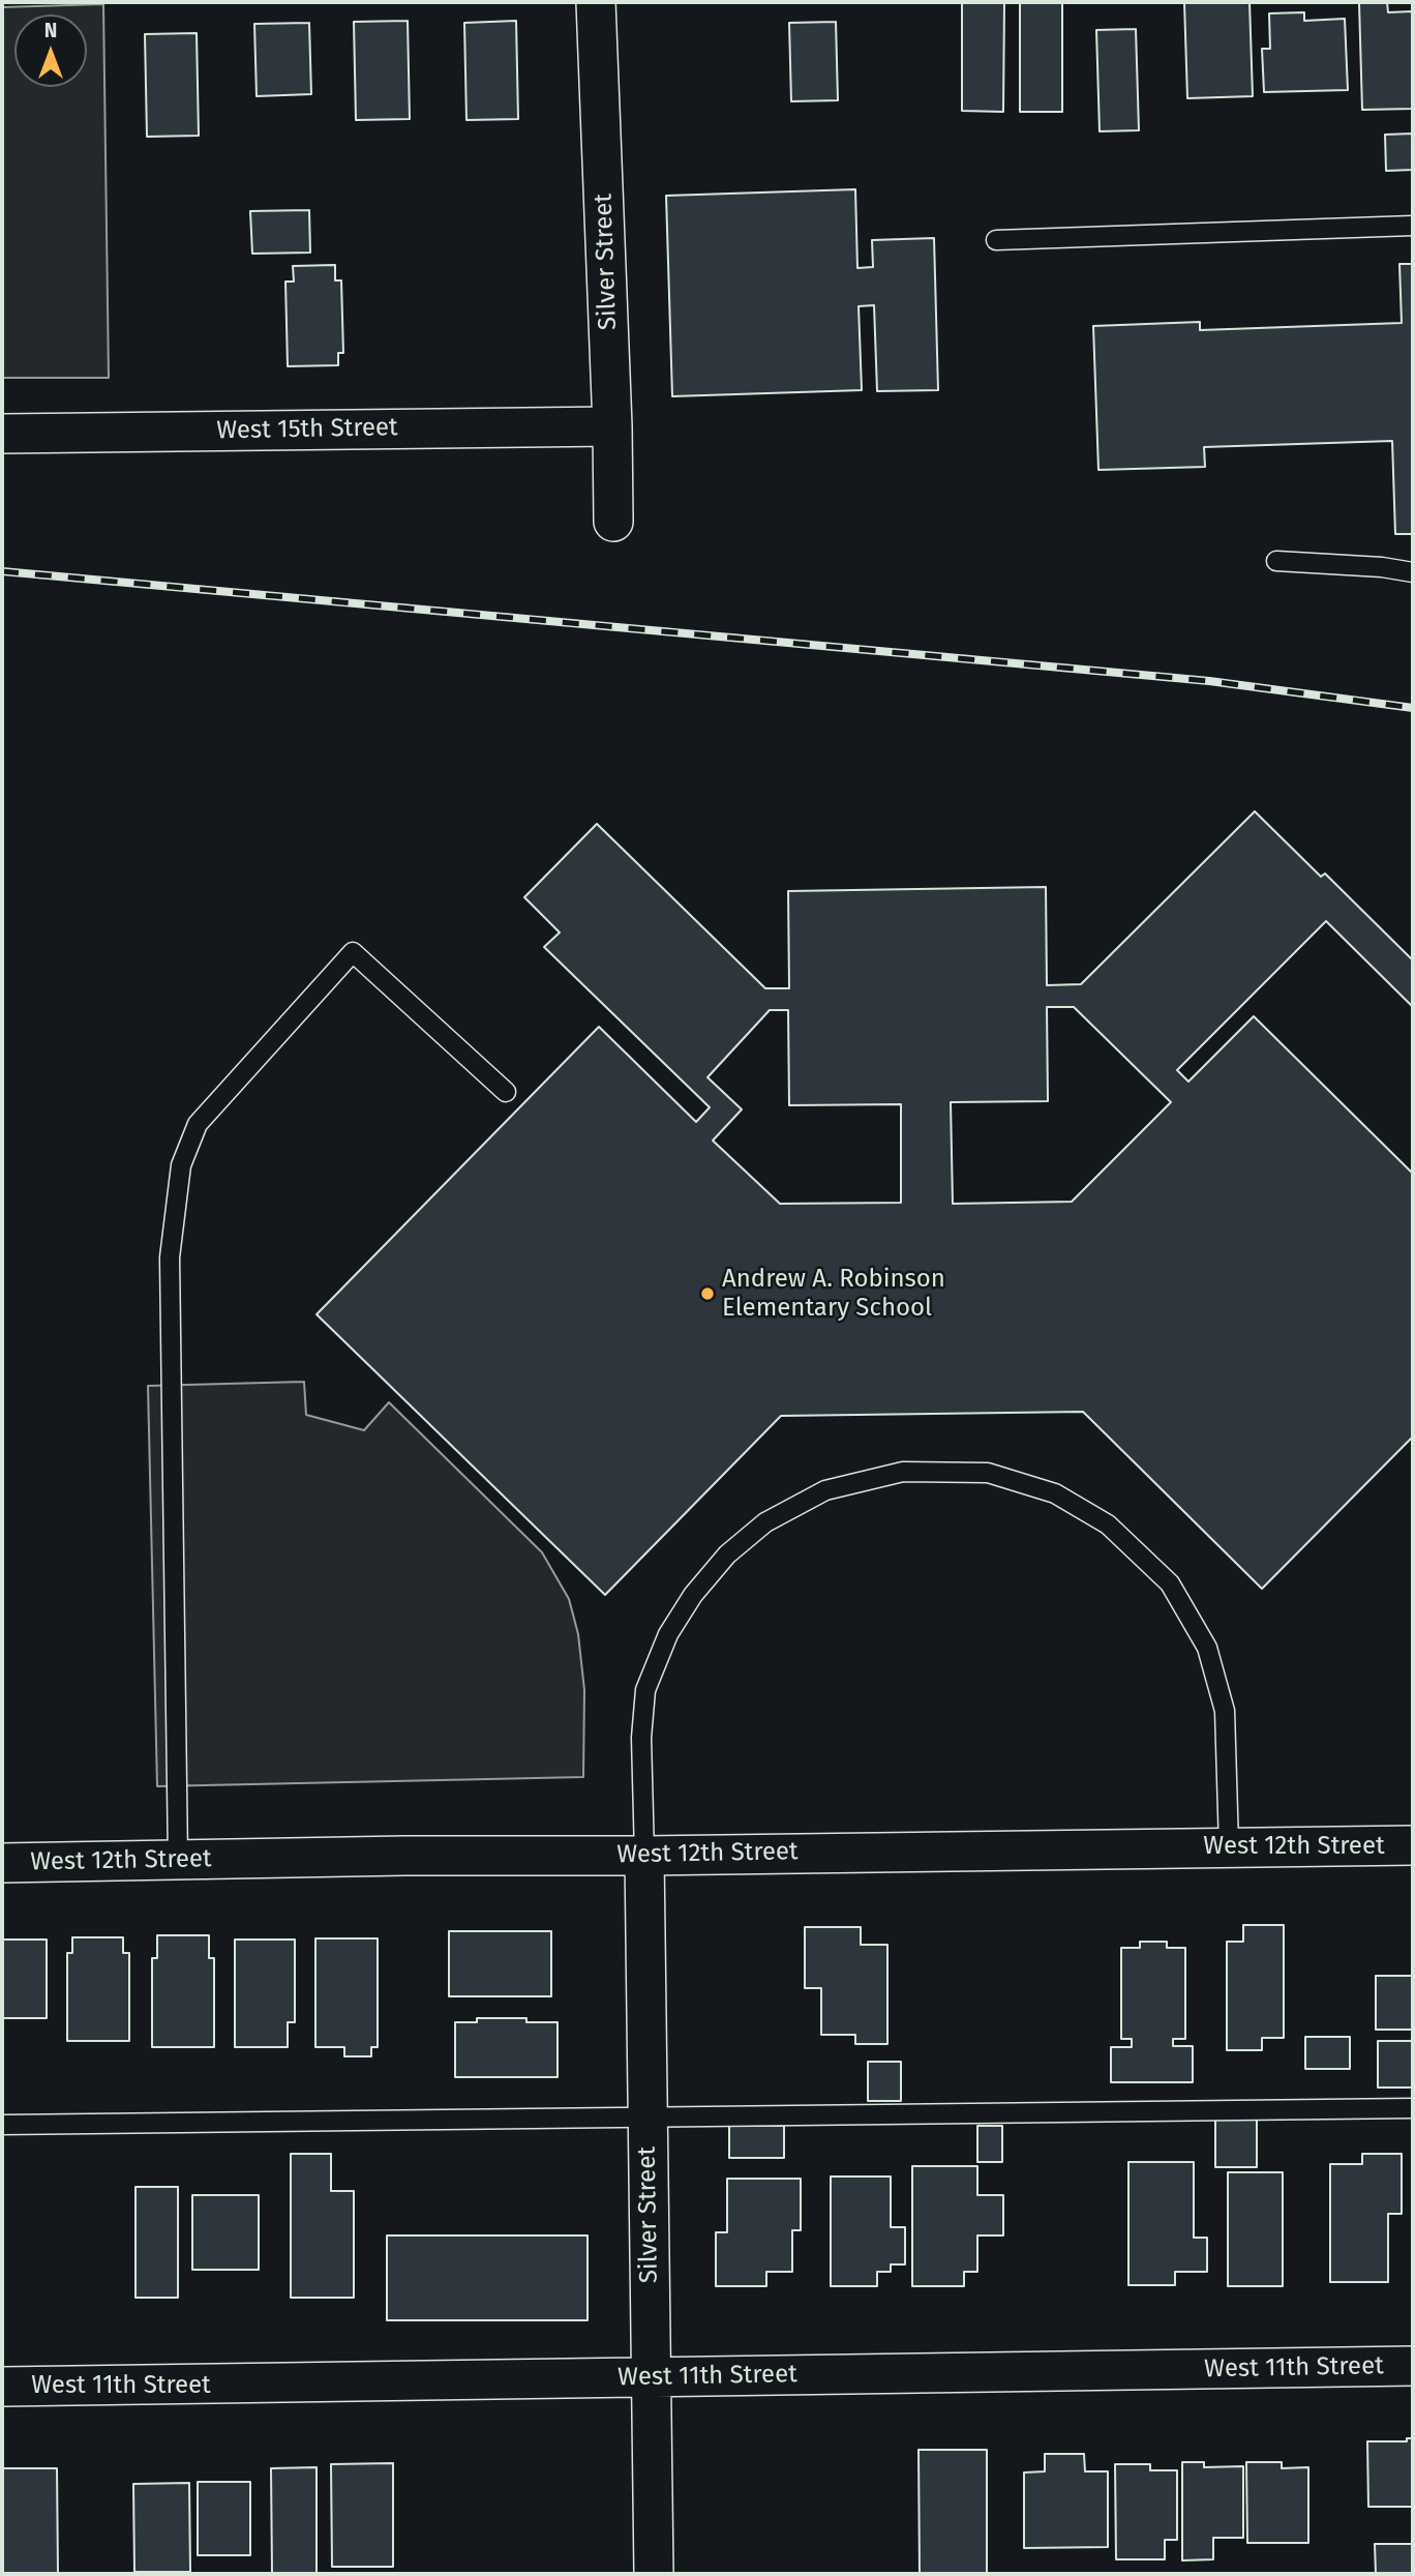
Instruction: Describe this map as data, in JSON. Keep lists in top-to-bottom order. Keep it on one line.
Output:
{"streets":{"street":["Silver Street","West 15th Street","West 12th Street","West 11th Street"]},"crossings":[["Silver Street","West 15th Street"],["Silver Street","West 12th Street"],["Silver Street","West 11th Street"]],"places":["Andrew A. Robinson Elementary School"],"north":"top"}
